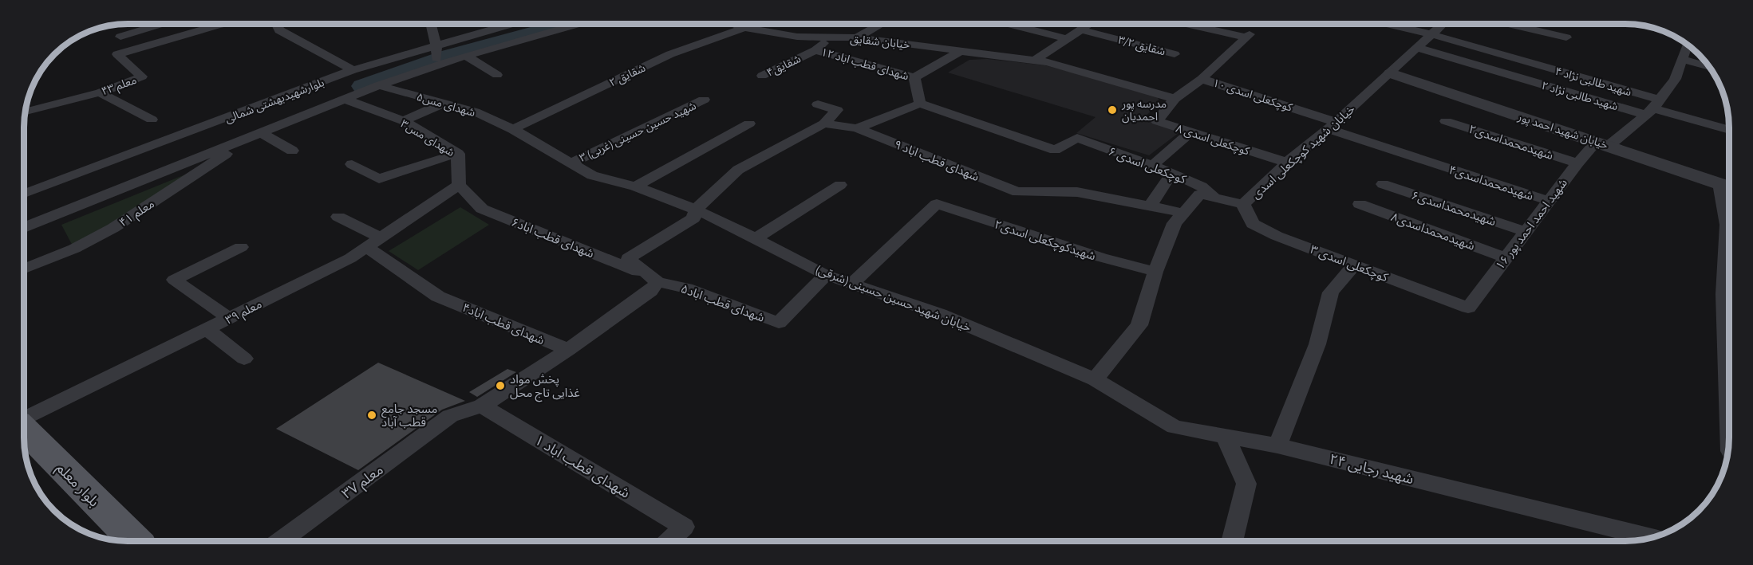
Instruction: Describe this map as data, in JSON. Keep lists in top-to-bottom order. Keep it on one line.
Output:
{"streets":{"main road":["بلوار معلم"],"street":["خیابان شقایق","شقایق ۳/۲","شهدای قطب اباد ۱۲","شقایق۴","شقایق ۲","شهید طالبی نژاد ۴","معلم ۴۳","کوچکعلی اسدی ۱۰","شهید طالبی نژاد ۲","بلوارشهیدبهشتی شمالی","شهدای مس۵","خیابان شهید احمد پور","شهید حسین حسینی (غربی) ۳","شهدای مس۳","کوچکعلی اسدی ۸","شهیدمحمداسدی۲","خیابان شهید کوچکعلی اسدی","شهدای قطب اباد ۹","کوچکعلی اسدی ۶","شهیدمحمداسدی۴","شهیدمحمداسدی۶","معلم ۴۱","شهید احمد احمد پور ۱۶","شهیدمحمداسدی۸","شهدای قطب اباد۶","شهیدکوچکعلی اسدی۲","کوچکعلی اسدی ۳","خیابان شهید حسین حسینی (شرقی)","شهدای قطب اباد۵","معلم ۳۹","شهدای قطب اباد۴","شهدای قطب اباد ۱","شهید رجایی ۲۴","معلم ۳۷"]},"crossings":[["خیابان شقایق","شقایق۴"],["خیابان شقایق","شقایق ۲"],["شهدای قطب اباد ۱۲","شقایق۴"],["شقایق ۲","شهدای مس۵"],["شهید طالبی نژاد ۴","شهید طالبی نژاد ۲"],["شهید طالبی نژاد ۴","خیابان شهید کوچکعلی اسدی"],["شهید طالبی نژاد ۴","شهید احمد احمد پور ۱۶"],["کوچکعلی اسدی ۱۰","کوچکعلی اسدی ۸"],["کوچکعلی اسدی ۱۰","خیابان شهید کوچکعلی اسدی"],["کوچکعلی اسدی ۱۰","شهیدمحمداسدی۴"],["شهید طالبی نژاد ۲","خیابان شهید کوچکعلی اسدی"],["شهید طالبی نژاد ۲","شهید احمد احمد پور ۱۶"],["بلوارشهیدبهشتی شمالی","شهدای مس۵"],["بلوارشهیدبهشتی شمالی","شهدای مس۳"],["بلوارشهیدبهشتی شمالی","معلم ۴۱"],["شهدای مس۵","شهید حسین حسینی (غربی) ۳"],["شهدای مس۵","خیابان شهید حسین حسینی (شرقی)"],["خیابان شهید احمد پور","خیابان شهید کوچکعلی اسدی"],["خیابان شهید احمد پور","شهید احمد احمد پور ۱۶"],["شهید حسین حسینی (غربی) ۳","خیابان شهید حسین حسینی (شرقی)"],["شهدای مس۳","شهدای قطب اباد۶"],["شهدای مس۳","معلم ۳۹"],["کوچکعلی اسدی ۸","خیابان شهید کوچکعلی اسدی"],["شهیدمحمداسدی۲","شهید احمد احمد پور ۱۶"],["خیابان شهید کوچکعلی اسدی","کوچکعلی اسدی ۶"],["خیابان شهید کوچکعلی اسدی","شهیدکوچکعلی اسدی۲"],["خیابان شهید کوچکعلی اسدی","کوچکعلی اسدی ۳"],["خیابان شهید کوچکعلی اسدی","خیابان شهید حسین حسینی (شرقی)"],["خیابان شهید کوچکعلی اسدی","شهید رجایی ۲۴"],["شهیدمحمداسدی۴","شهید احمد احمد پور ۱۶"],["شهیدمحمداسدی۶","شهید احمد احمد پور ۱۶"],["شهید احمد احمد پور ۱۶","شهیدمحمداسدی۸"],["شهید احمد احمد پور ۱۶","کوچکعلی اسدی ۳"],["شهدای قطب اباد۶","شهدای قطب اباد۵"],["شهدای قطب اباد۶","معلم ۳۹"],["شهدای قطب اباد۶","معلم ۳۷"],["شهیدکوچکعلی اسدی۲","خیابان شهید حسین حسینی (شرقی)"],["خیابان شهید حسین حسینی (شرقی)","شهدای قطب اباد۵"],["خیابان شهید حسین حسینی (شرقی)","شهید رجایی ۲۴"],["شهدای قطب اباد۵","معلم ۳۷"],["معلم ۳۹","شهدای قطب اباد۴"],["شهدای قطب اباد۴","معلم ۳۷"],["شهدای قطب اباد ۱","معلم ۳۷"]],"places":["مدرسه پور احمدیان","پخش مواد غذایی تاج محل","مسجد جامع قطب آباد"]}
